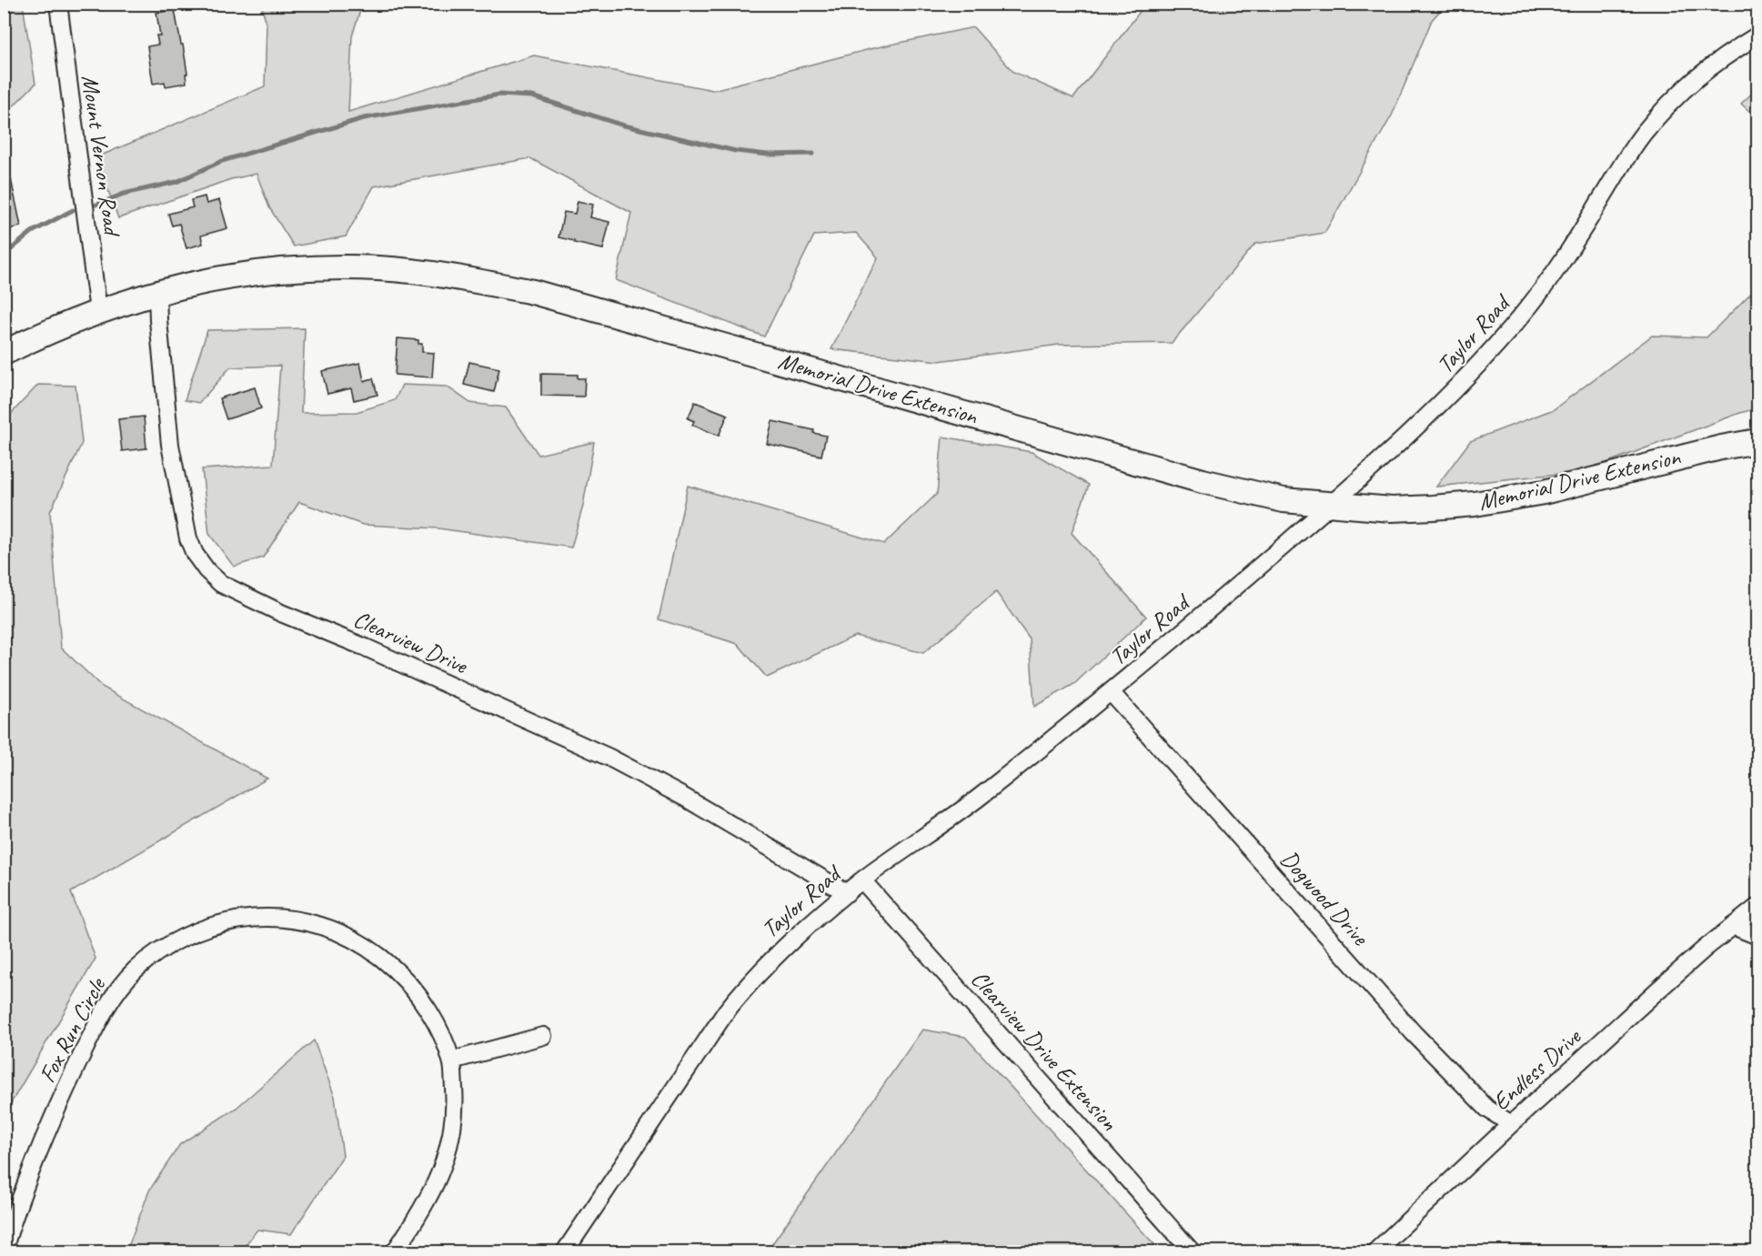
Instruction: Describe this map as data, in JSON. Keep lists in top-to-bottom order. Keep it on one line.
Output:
{"streets":{"street":["Mount Vernon Road","Taylor Road","Memorial Drive Extension","Clearview Drive","Dogwood Drive","Fox Run Circle","Clearview Drive Extension","Endless Drive"]},"crossings":[["Mount Vernon Road","Memorial Drive Extension"],["Taylor Road","Memorial Drive Extension"],["Taylor Road","Clearview Drive"],["Taylor Road","Dogwood Drive"],["Taylor Road","Clearview Drive Extension"],["Memorial Drive Extension","Clearview Drive"],["Dogwood Drive","Endless Drive"]]}
